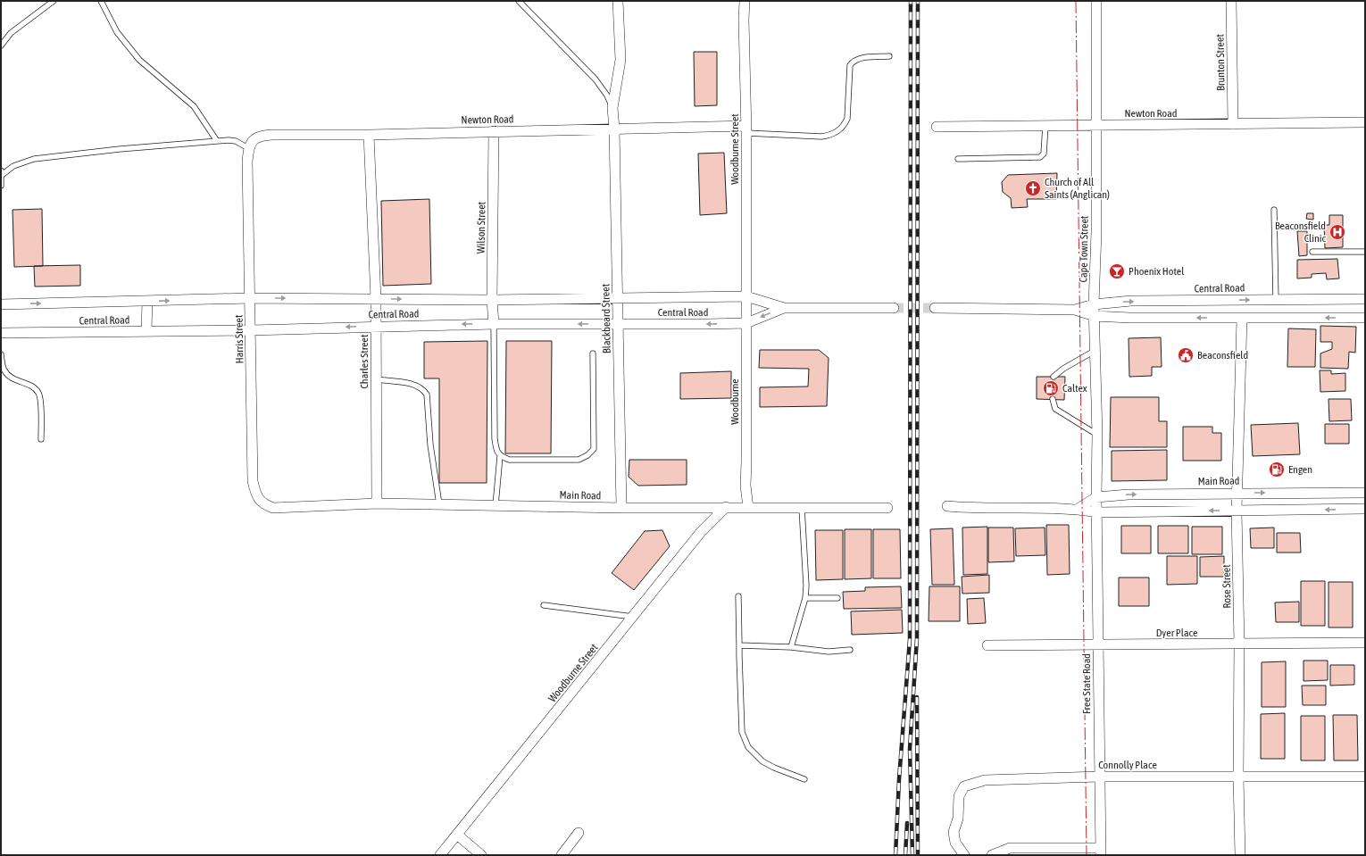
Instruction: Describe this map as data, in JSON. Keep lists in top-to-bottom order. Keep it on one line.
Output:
{"streets":{"street":["Brunton Street","Newton Road","Woodburne Street","Wilson Street","Cape Town Street","Central Road","Blackbeard Street","Harris Street","Charles Street","Woodburne","Main Road","Rose Street","Dyer Place","Free State Road","Connolly Place"]},"crossings":[["Brunton Street","Newton Road"],["Newton Road","Woodburne Street"],["Newton Road","Wilson Street"],["Newton Road","Cape Town Street"],["Newton Road","Blackbeard Street"],["Newton Road","Harris Street"],["Newton Road","Charles Street"],["Woodburne Street","Central Road"],["Woodburne Street","Woodburne"],["Woodburne Street","Main Road"],["Wilson Street","Central Road"],["Cape Town Street","Central Road"],["Cape Town Street","Main Road"],["Cape Town Street","Free State Road"],["Central Road","Blackbeard Street"],["Central Road","Harris Street"],["Central Road","Charles Street"],["Central Road","Woodburne"],["Central Road","Rose Street"],["Blackbeard Street","Main Road"],["Harris Street","Main Road"],["Charles Street","Main Road"],["Woodburne","Main Road"],["Main Road","Rose Street"],["Main Road","Free State Road"],["Rose Street","Dyer Place"],["Rose Street","Connolly Place"],["Dyer Place","Free State Road"],["Free State Road","Connolly Place"]],"places":{"church":["Church of All Saints (Anglican)"],"hospital":["Beaconsfield Clinic"],"bar":["Phoenix Hotel"],"public building":["Beaconsfield"],"fuel station":["Caltex","Engen"]}}
